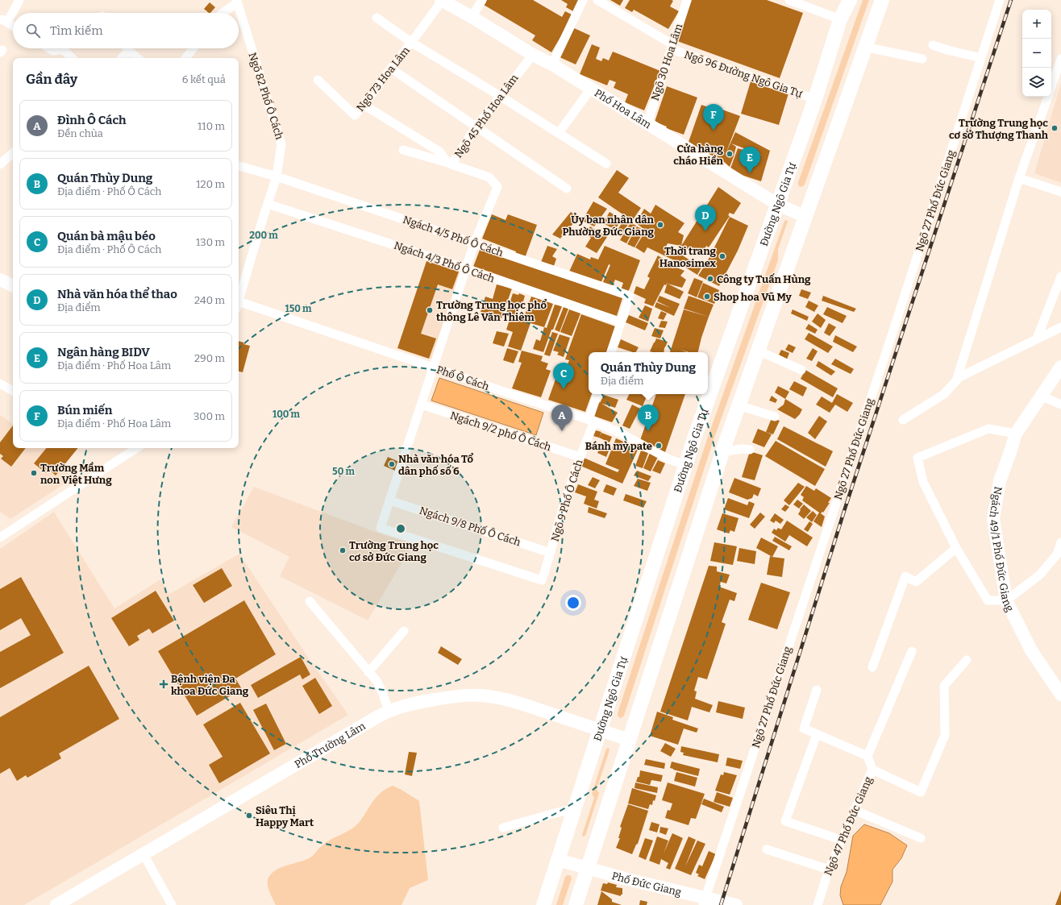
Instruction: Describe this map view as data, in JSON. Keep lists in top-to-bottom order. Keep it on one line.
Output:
{"streets":{"main road":["Đường Ngô Gia Tự"],"street":["Ngõ 30 Hoa Lâm","Ngõ 96 Đường Ngô Gia Tự","Ngõ 73 Hoa Lâm","Ngõ 82 Phố Ô Cách","Phố Hoa Lâm","Ngõ 45 Phố Hoa Lâm","Ngõ 27 Phố Đức Giang","Ngách 4/5 Phố Ô Cách","Ngách 4/3 Phố Ô Cách","Phố Ô Cách","Ngách 9/2 phố Ô Cách","Ngõ 9 Phố Ô Cách","Ngách 9/8 Phố Ô Cách","Ngách 49/1 Phố Đức Giang","Phố Trường Lâm","Ngõ 47 Phố Đức Giang","Phố Đức Giang"]},"crossings":[["Ngõ 30 Hoa Lâm","Ngõ 96 Đường Ngô Gia Tự"],["Ngõ 30 Hoa Lâm","Phố Hoa Lâm"],["Ngõ 96 Đường Ngô Gia Tự","Đường Ngô Gia Tự"],["Ngõ 73 Hoa Lâm","Phố Hoa Lâm"],["Ngõ 82 Phố Ô Cách","Ngách 4/5 Phố Ô Cách"],["Ngõ 82 Phố Ô Cách","Ngách 4/3 Phố Ô Cách"],["Phố Hoa Lâm","Ngõ 45 Phố Hoa Lâm"],["Phố Hoa Lâm","Đường Ngô Gia Tự"],["Ngõ 45 Phố Hoa Lâm","Ngách 4/5 Phố Ô Cách"],["Ngõ 27 Phố Đức Giang","Phố Đức Giang"],["Đường Ngô Gia Tự","Phố Ô Cách"],["Đường Ngô Gia Tự","Phố Trường Lâm"],["Đường Ngô Gia Tự","Phố Đức Giang"],["Ngách 4/5 Phố Ô Cách","Ngách 4/3 Phố Ô Cách"],["Phố Ô Cách","Ngõ 9 Phố Ô Cách"],["Ngách 9/2 phố Ô Cách","Ngõ 9 Phố Ô Cách"],["Ngõ 9 Phố Ô Cách","Ngách 9/8 Phố Ô Cách"]],"places":{"other":["Trường Trung học cơ sở Thượng Thanh","Cửa hàng cháo Hiền","Ủy ban nhân dân Phường Đức Giang","Thời trang Hanosimex","Công ty Tuấn Hùng","Shop hoa Vũ My","Trường Trung học phổ thông Lê Văn Thiêm","Bánh mỳ pate","Nhà văn hóa Tổ dân phố số 6","Trường Mầm non Việt Hưng","Trường Trung học cơ sở Đức Giang","Siêu Thị Happy Mart"],"health":["Bệnh viện Đa khoa Đức Giang"]},"page":{"map_buttons":["+","−"],"search":"Tìm kiếm","heading":["Gần đây","6 kết quả"],"list":[{"mark":"A","name":"Đình Ô Cách","note":"Đền chùa","value":"110 m"},{"mark":"B","name":"Quán Thùy Dung","note":"Địa điểm · Phố Ô Cách","value":"120 m"},{"mark":"C","name":"Quán bà mậu béo","note":"Địa điểm · Phố Ô Cách","value":"130 m"},{"mark":"D","name":"Nhà văn hóa thể thao","note":"Địa điểm","value":"240 m"},{"mark":"E","name":"Ngân hàng BIDV","note":"Địa điểm · Phố Hoa Lâm","value":"290 m"},{"mark":"F","name":"Bún miến","note":"Địa điểm · Phố Hoa Lâm","value":"300 m"}],"pins":["F","E","D","C","A","B"],"popup":["Quán Thùy Dung","Địa điểm"]},"rings":["200 m","150 m","100 m","50 m"]}
